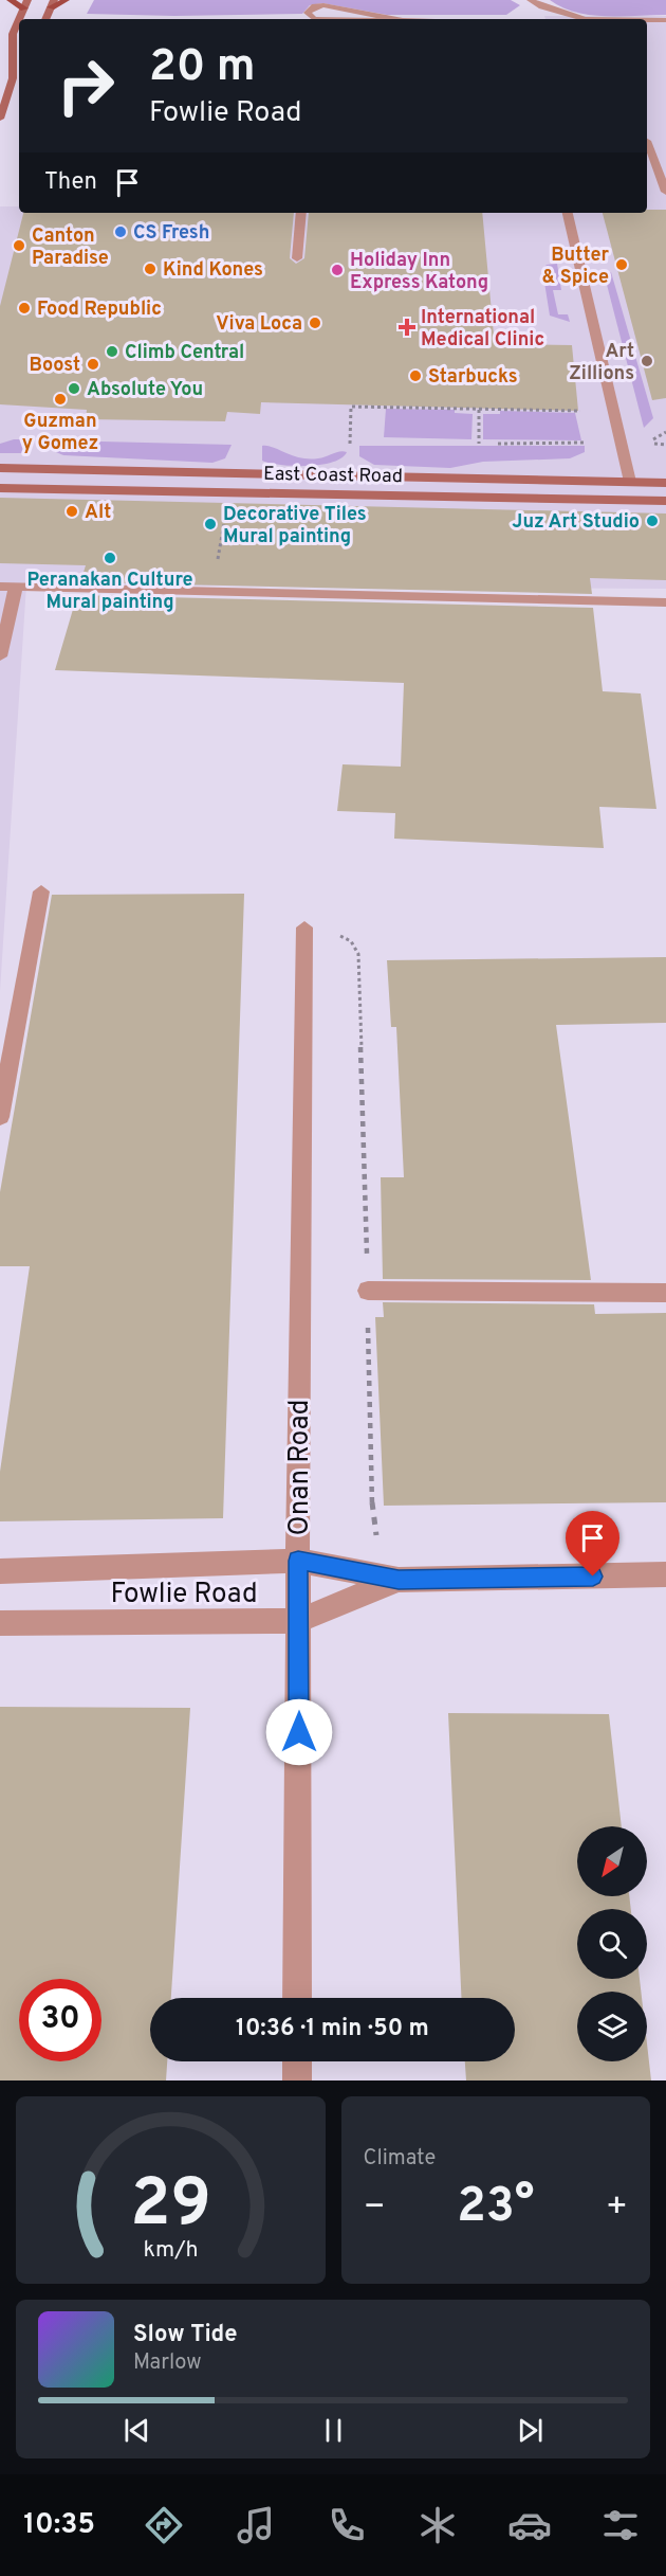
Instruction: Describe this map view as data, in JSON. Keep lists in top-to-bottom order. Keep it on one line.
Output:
{"streets":{"main road":["East Coast Road"],"street":["Onan Road","Fowlie Road"]},"crossings":[["Onan Road","Fowlie Road"]],"places":{"other":["CS Fresh","Canton Paradise","Butter & Spice","Kind Kones","Holiday Inn Express Katong","Food Republic","Viva Loca","Climb Central","Art Zillions","Boost","Starbucks","Absolute You","Guzman y Gomez","Alt","Juz Art Studio","Decorative Tiles Mural painting","Peranakan Culture Mural painting"],"health":["International Medical Clinic"]},"north":"bottom left","page":{"turn":["20 m","Fowlie Road"],"then":"Then","limit":"30","trip":"10:36 · 1 min · 50 m","tile":"Climate","heat":["−","23°","+"],"song":["Slow Tide","Marlow"],"tabs":"10:35","gauge":["29","km/h"]}}
